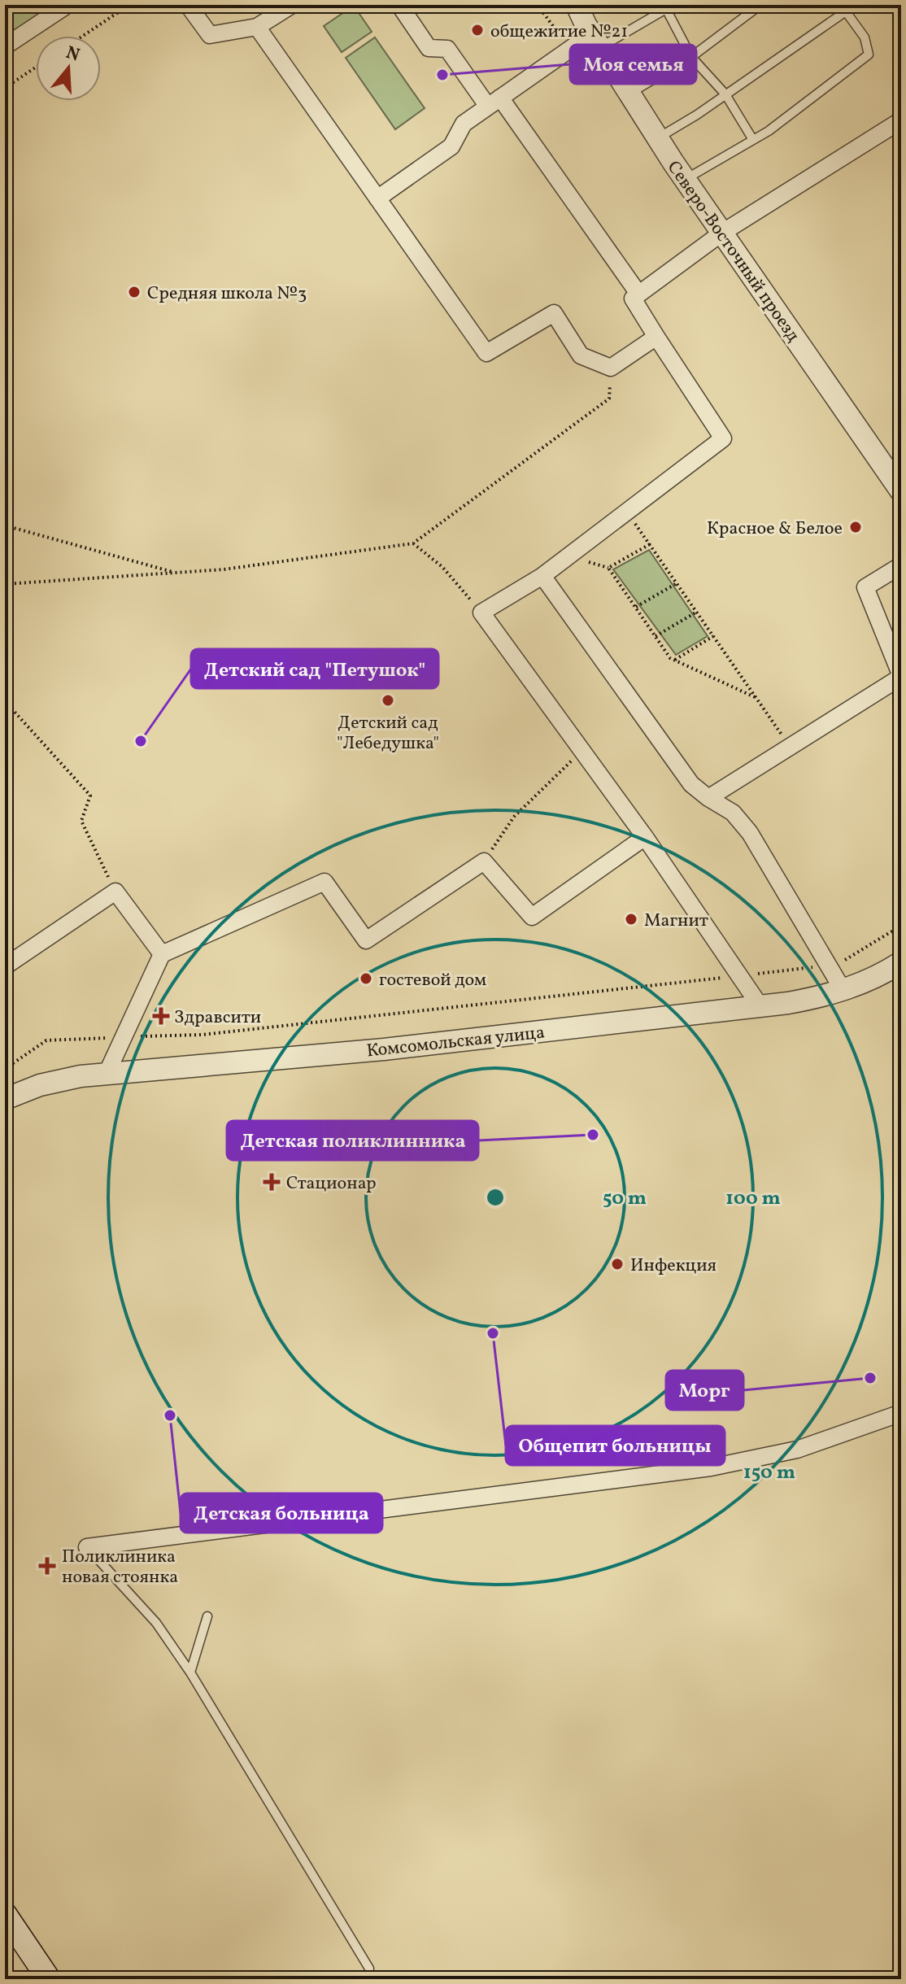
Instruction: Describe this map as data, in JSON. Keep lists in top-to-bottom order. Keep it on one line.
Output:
{"streets":{"street":["Северо-Восточный проезд","Комсомольская улица"]},"places":{"other":["общежитие №21","Моя семья","Средняя школа №3","Красное & Белое","Детский сад \"Лебедушка\"","Детский сад \"Петушок\"","Магнит","гостевой дом","Детская поликлинника","Инфекция","Общепит больницы","Морг","Детская больница"],"health":["Здравсити","Стационар","Поликлиника новая стоянка"]},"north":"top","rings":["50 m","100 m","150 m"]}
